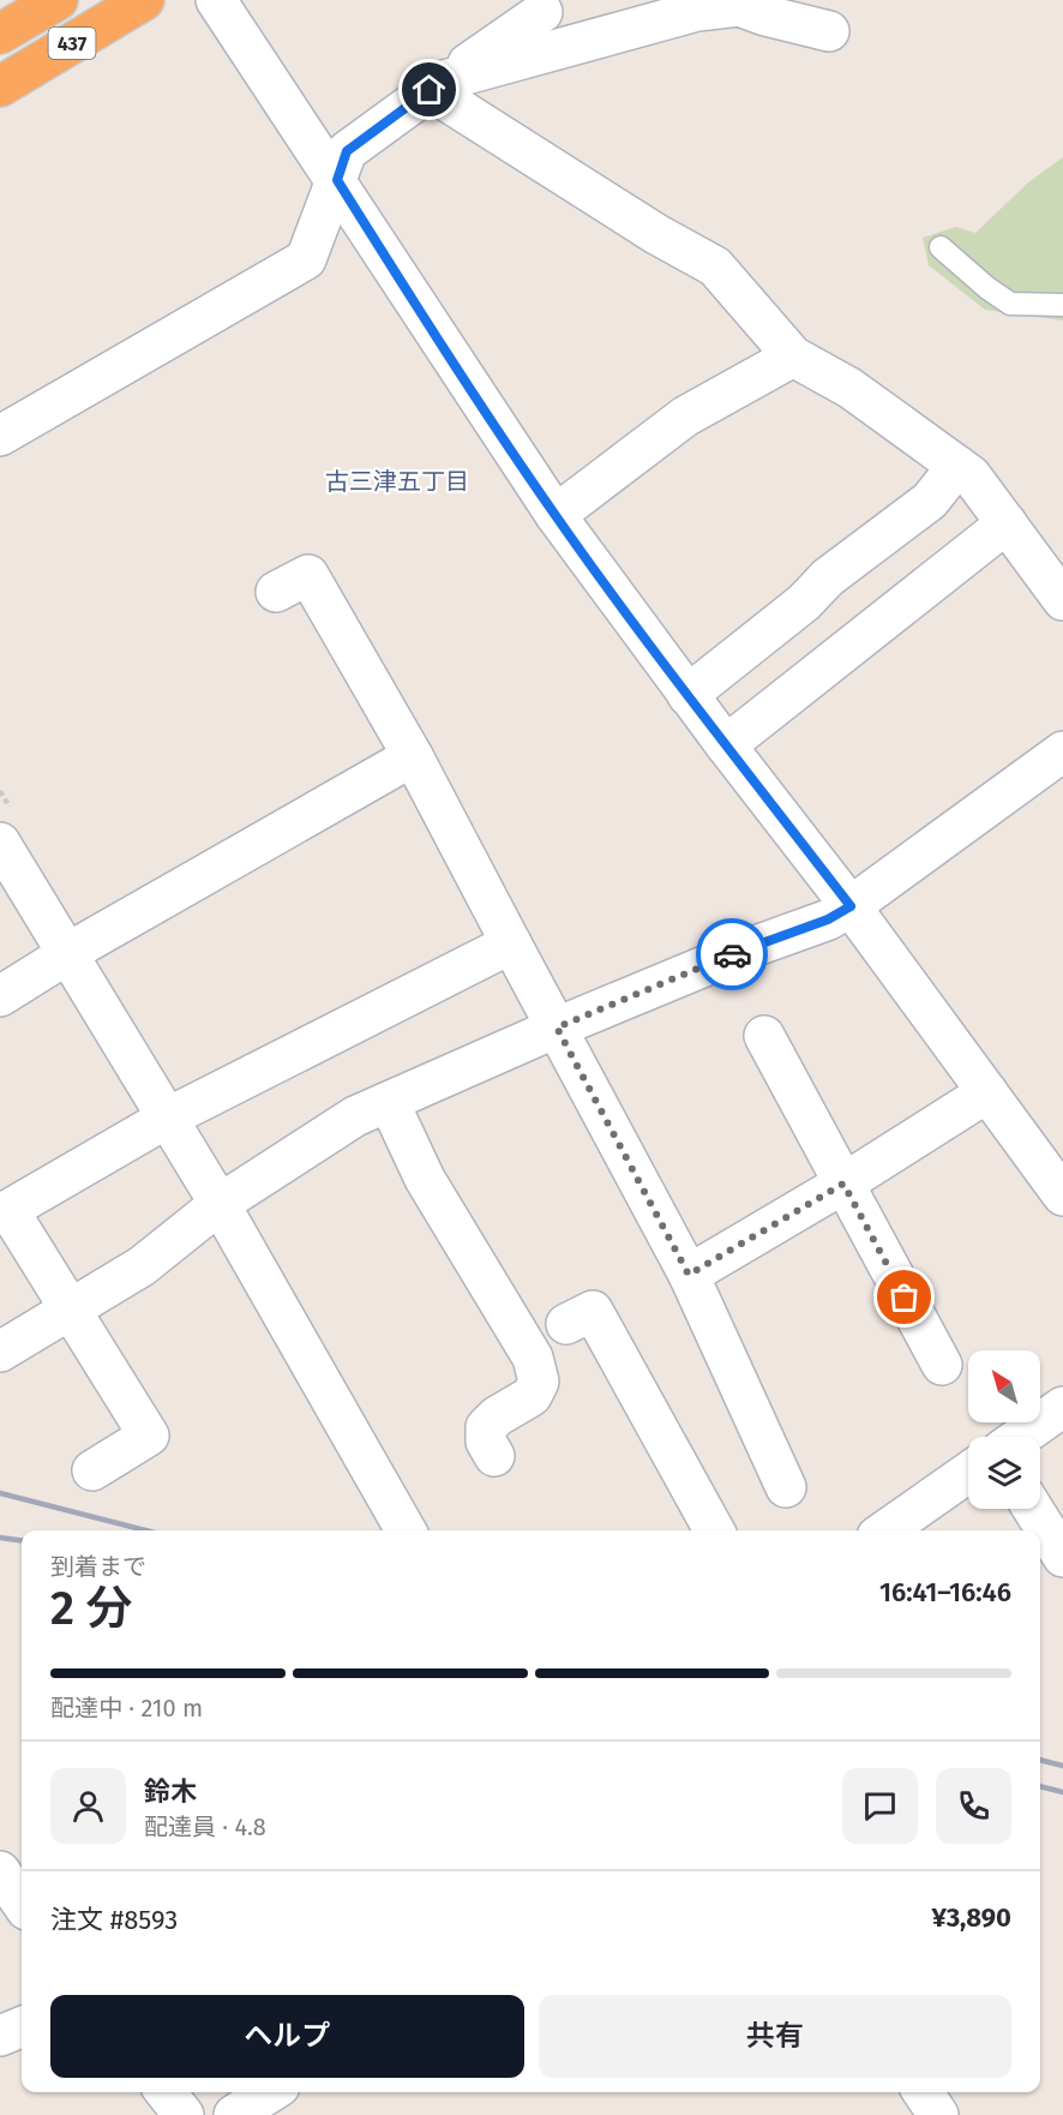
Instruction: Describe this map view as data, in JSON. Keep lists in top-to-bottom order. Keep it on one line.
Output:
{"streets":{"highway":["437"]},"districts":["古三津五丁目"],"north":"top left","page":{"heading":["2 分","到着まで","16:41–16:46"],"panel":["鈴木","配達員 · 4.8","注文 #8593","¥3,890"],"bar":"配達中 · 210 m","buttons":["ヘルプ","共有"]}}
